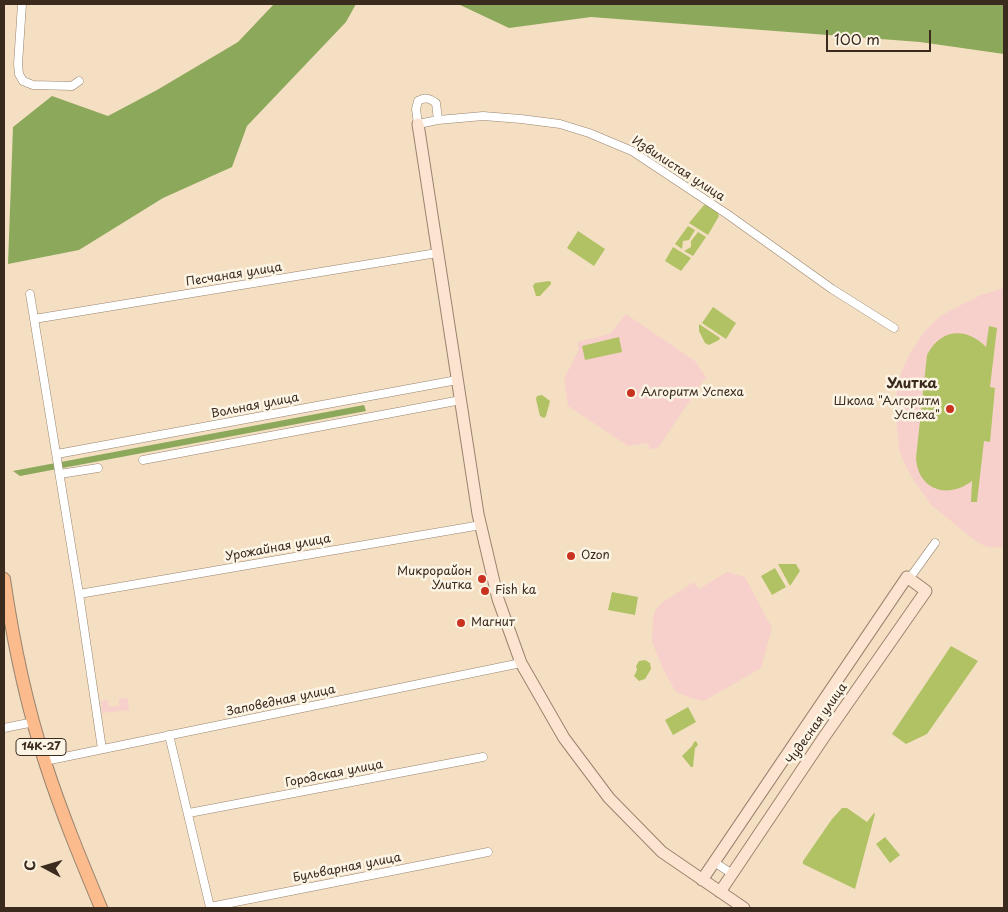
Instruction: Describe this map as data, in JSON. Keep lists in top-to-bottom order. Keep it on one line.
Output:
{"streets":{"main road":["14К-27"],"street":["Извилистая улица","Песчаная улица","Вольная улица","Урожайная улица","Заповедная улица","Чудесная улица","Городская улица","Бульварная улица"]},"crossings":[["Заповедная улица","14К-27"]],"districts":["Улитка"],"places":["Алгоритм Успеха","Школа \"Алгоритм Успеха\"","Ozon","Микрорайон Улитка","Fish ka","Магнит"],"scale_bar":"100 m","north":"left"}
